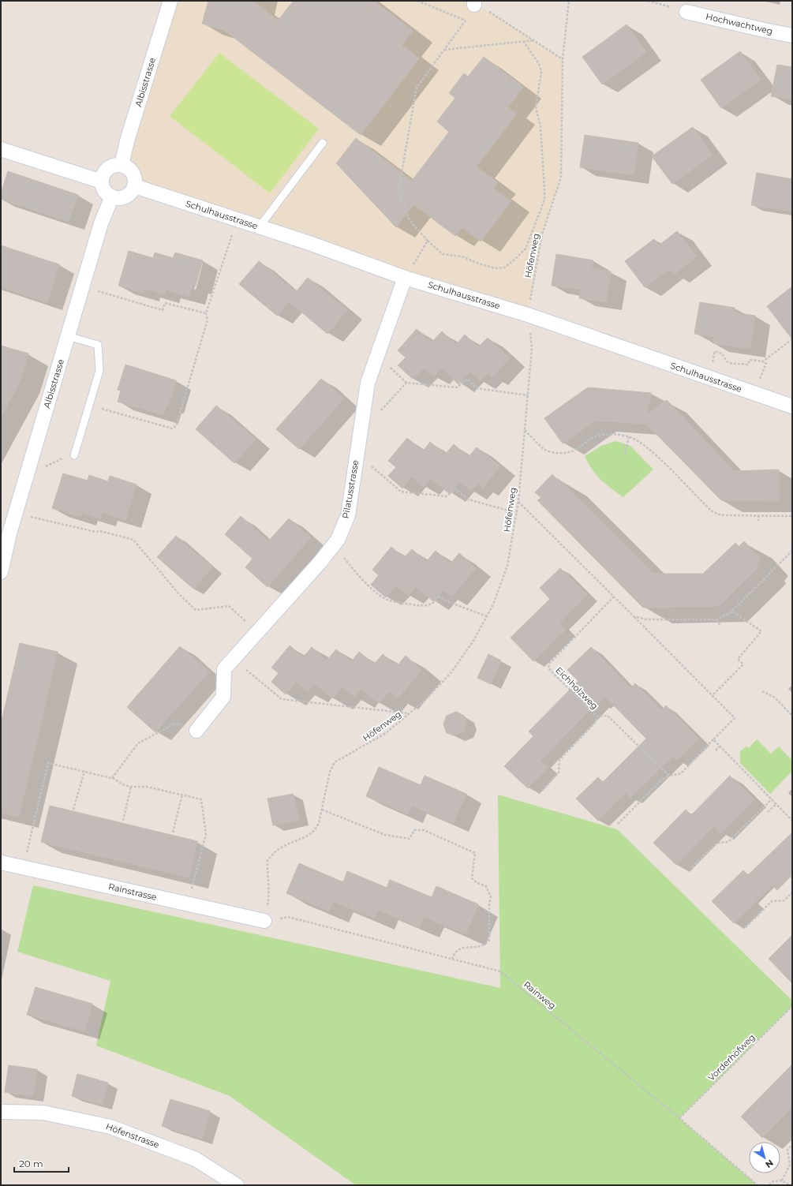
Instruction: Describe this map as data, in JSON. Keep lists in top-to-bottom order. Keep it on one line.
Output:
{"streets":{"street":["Hochwachtweg","Albisstrasse","Schulhausstrasse","Pilatusstrasse","Rainstrasse","Höfenstrasse"],"path":["Höfenweg","Eichholzweg","Rainweg","Vorderhöfweg"]},"crossings":[["Albisstrasse","Schulhausstrasse"],["Schulhausstrasse","Höfenweg"],["Schulhausstrasse","Pilatusstrasse"],["Höfenweg","Rainstrasse"],["Höfenweg","Rainweg"],["Rainstrasse","Rainweg"],["Rainweg","Vorderhöfweg"]],"scale_bar":"20 m","north":"bottom right"}
